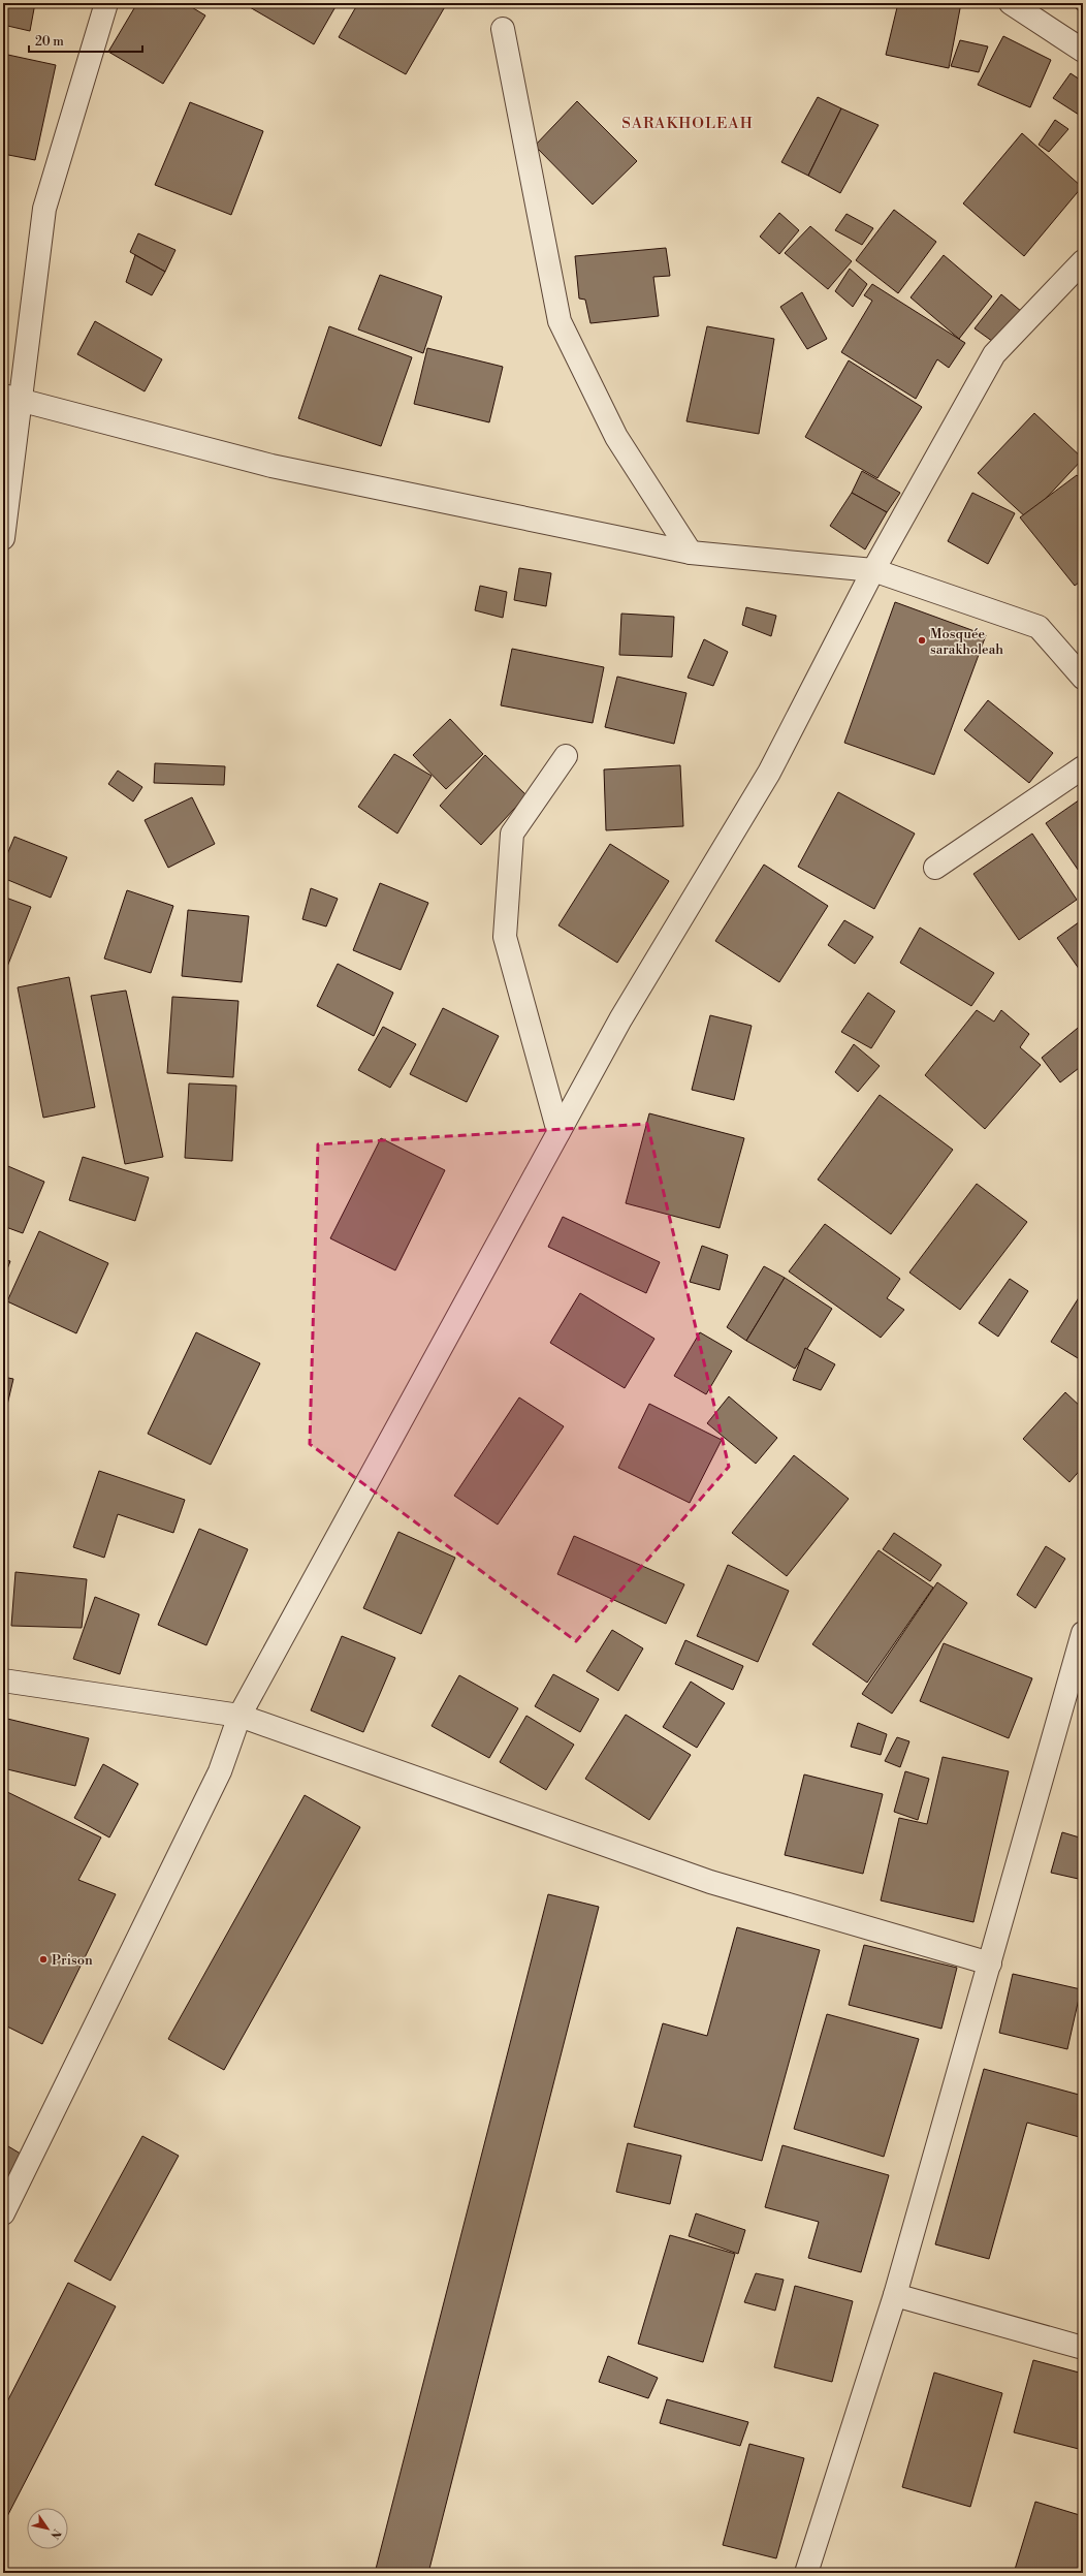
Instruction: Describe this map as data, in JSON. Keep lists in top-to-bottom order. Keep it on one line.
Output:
{"districts":["SARAKHOLEAH"],"places":["Mosquée sarakholeah","Prison"],"scale_bar":"20 m","north":"bottom right"}
